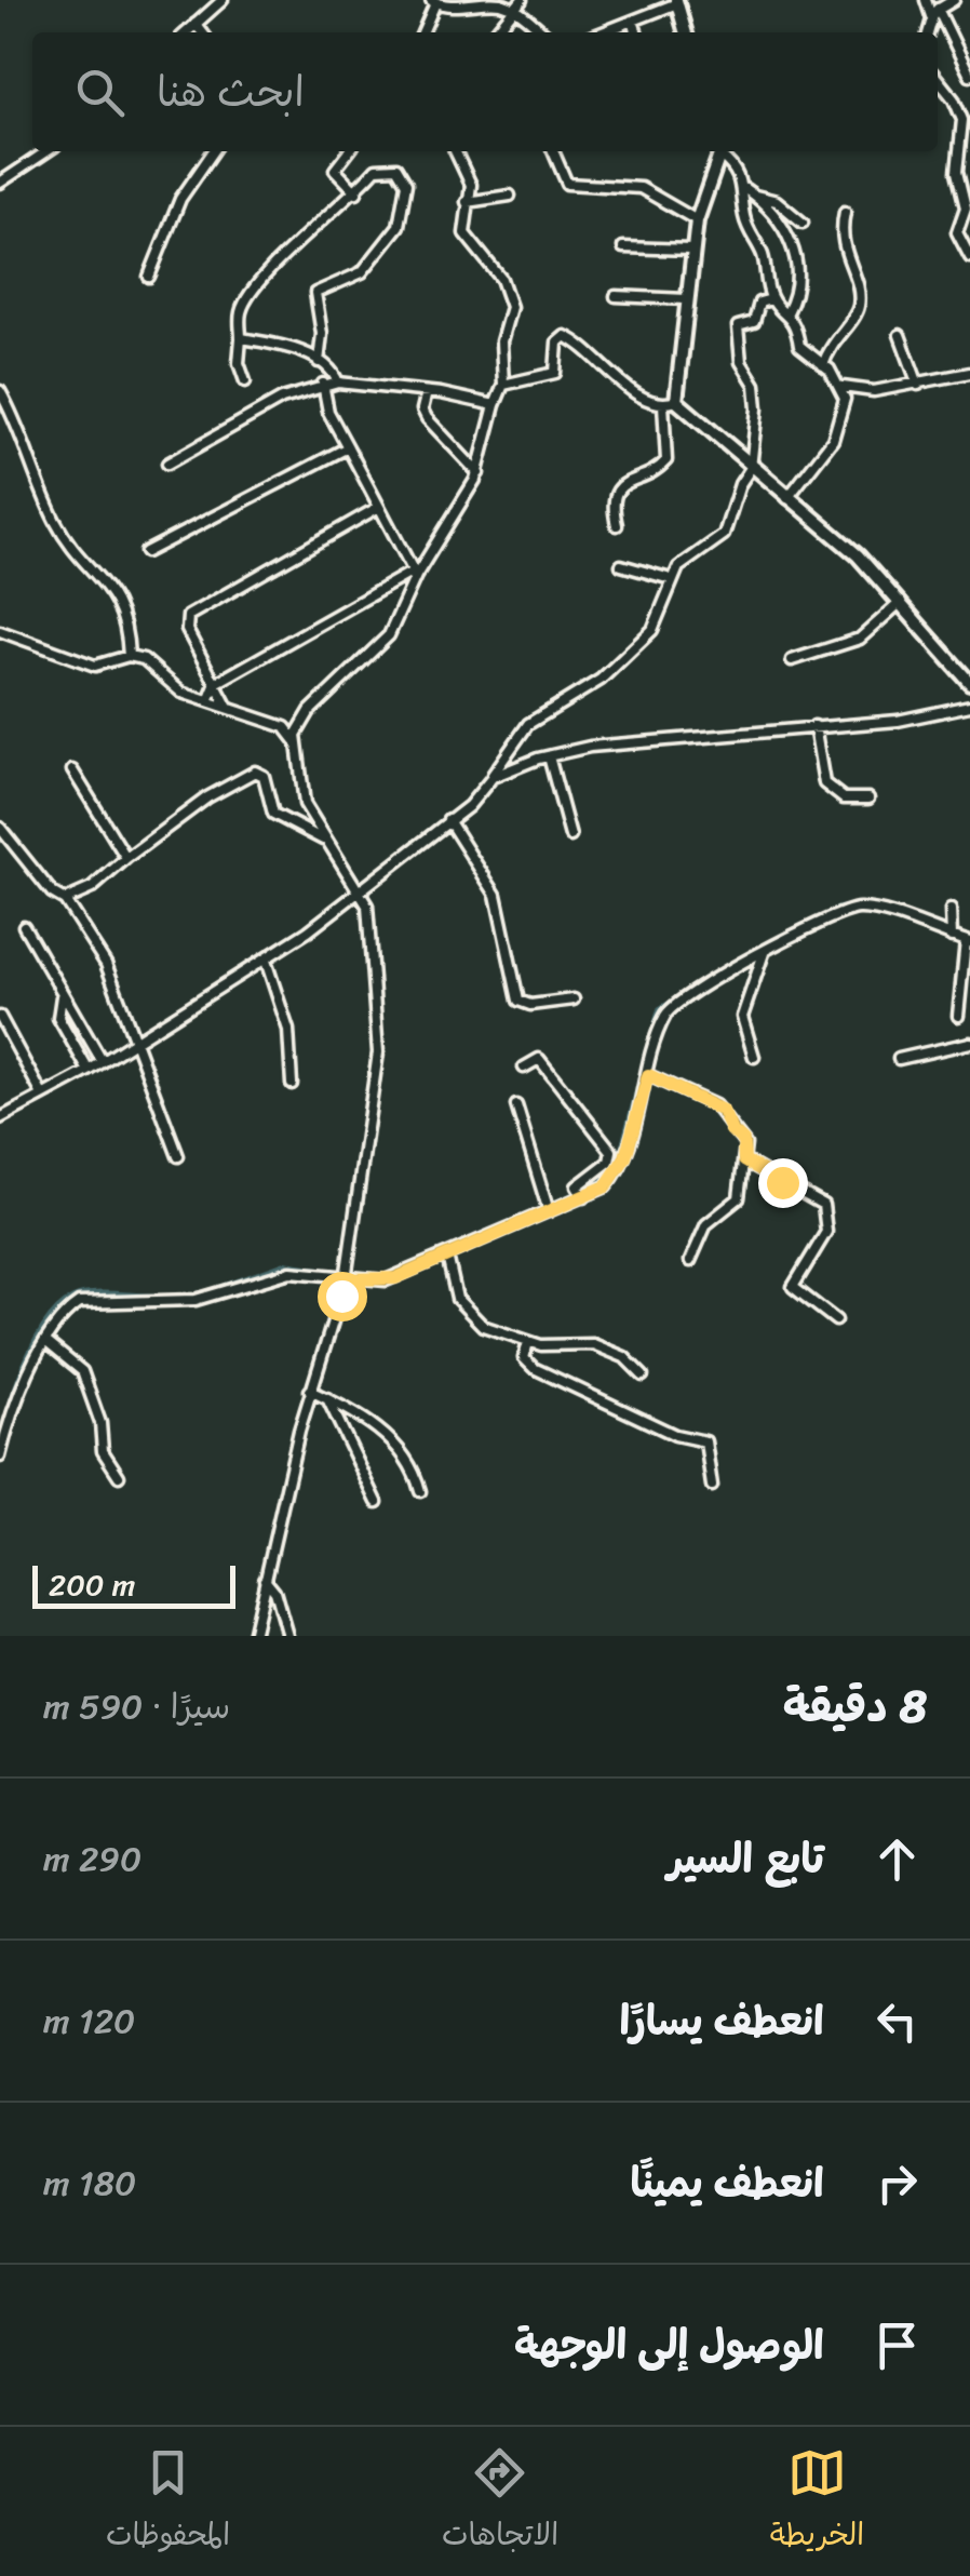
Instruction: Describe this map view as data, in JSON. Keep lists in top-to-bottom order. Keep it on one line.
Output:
{"scale_bar":"200 m","page":{"search":"ابحث هنا","scale":"200 m","heading":["8 دقيقة","سيرًا · 590 m"],"list":[["تابع السير","290 m"],["انعطف يسارًا","120 m"],["انعطف يمينًا","180 m"],"الوصول إلى الوجهة"],"nav":["الخريطة","الاتجاهات","المحفوظات"]}}
